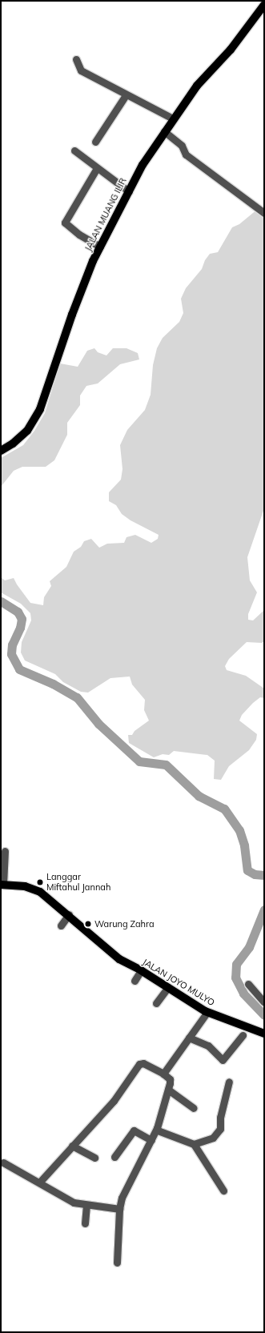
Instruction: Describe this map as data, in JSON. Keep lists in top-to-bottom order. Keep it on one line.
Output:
{"streets":{"main road":["JALAN MUANG ILIR","JALAN JOYO MULYO"]},"places":["Langgar Miftahul Jannah","Warung Zahra"]}
